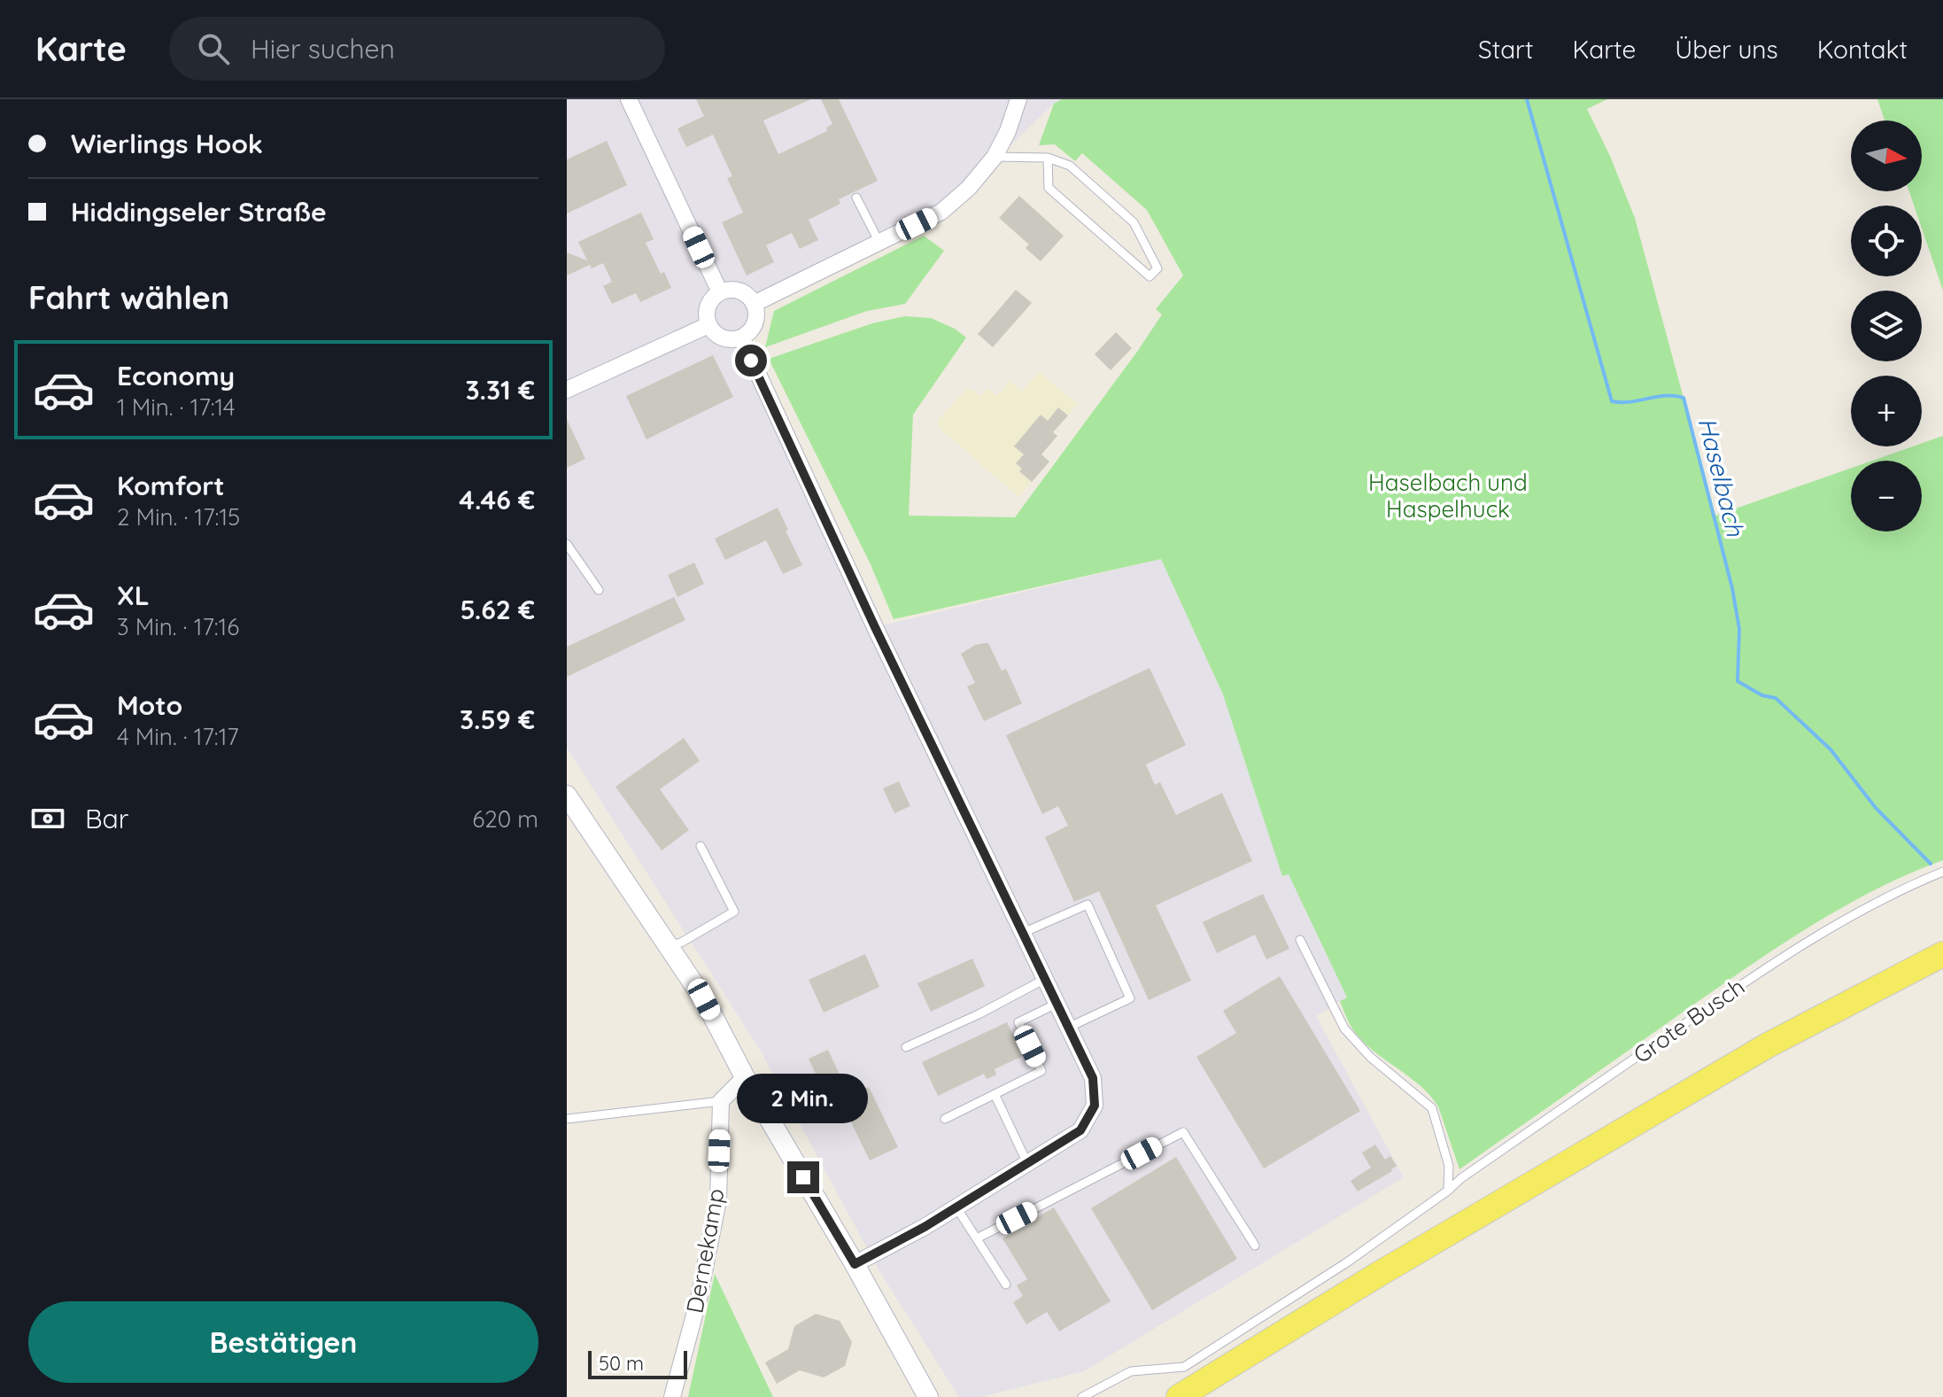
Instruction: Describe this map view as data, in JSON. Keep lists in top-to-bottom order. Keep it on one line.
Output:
{"streets":{"street":["Dernekamp"],"lane":["Grote Busch"]},"water":["Haselbach"],"parks":["Haselbach und Haspelhuck"],"scale_bar":"50 m","north":"right","page":{"header":"Karte","search":"Hier suchen","nav":["Start","Karte","Über uns","Kontakt"],"banner":["Wierlings Hook","Hiddingseler Straße"],"map_buttons":["+","−"],"heading":"Fahrt wählen","list":[{"name":"Economy","note":"1 Min. · 17:14","value":"3.31 €"},{"name":"Komfort","note":"2 Min. · 17:15","value":"4.46 €"},{"name":"XL","note":"3 Min. · 17:16","value":"5.62 €"},{"name":"Moto","note":"4 Min. · 17:17","value":"3.59 €"}],"pay":["Bar","620 m"],"bubble":"2 Min.","buttons":"Bestätigen","scale":"50 m"}}
